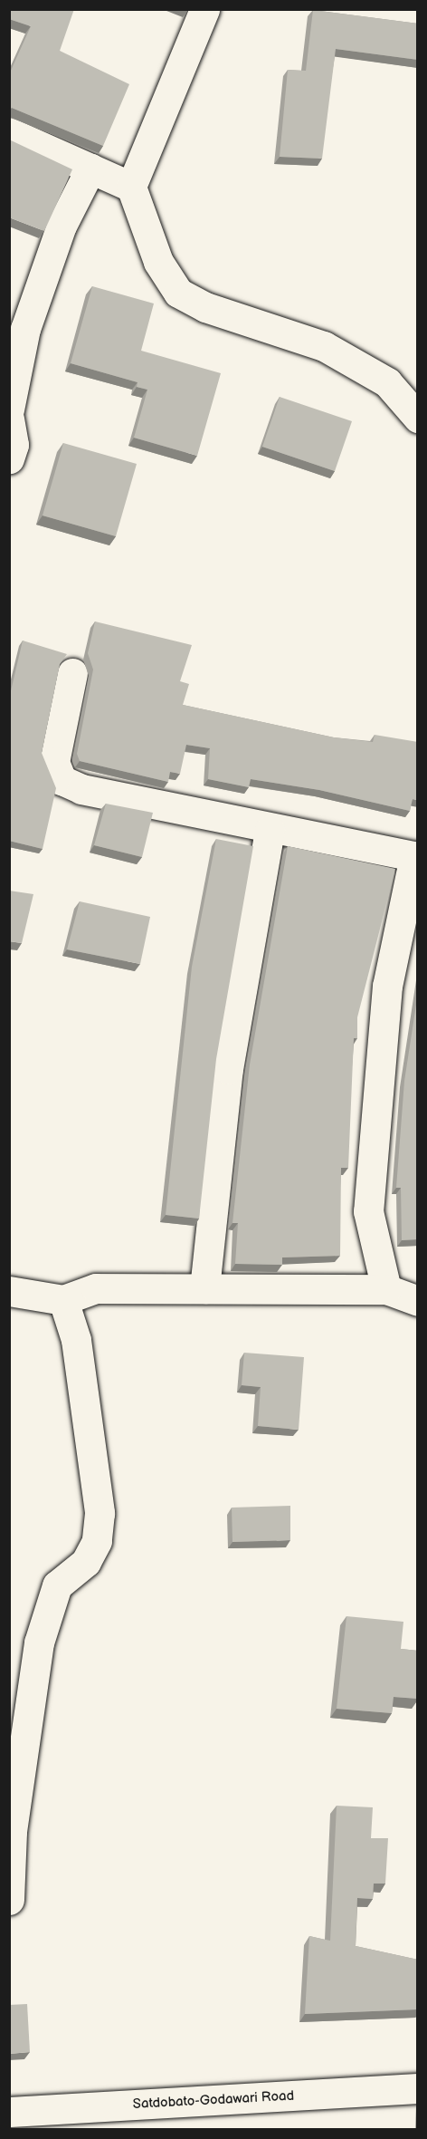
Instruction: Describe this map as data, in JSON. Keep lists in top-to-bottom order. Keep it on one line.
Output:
{"streets":{"street":["Satdobato-Godawari Road"]}}
